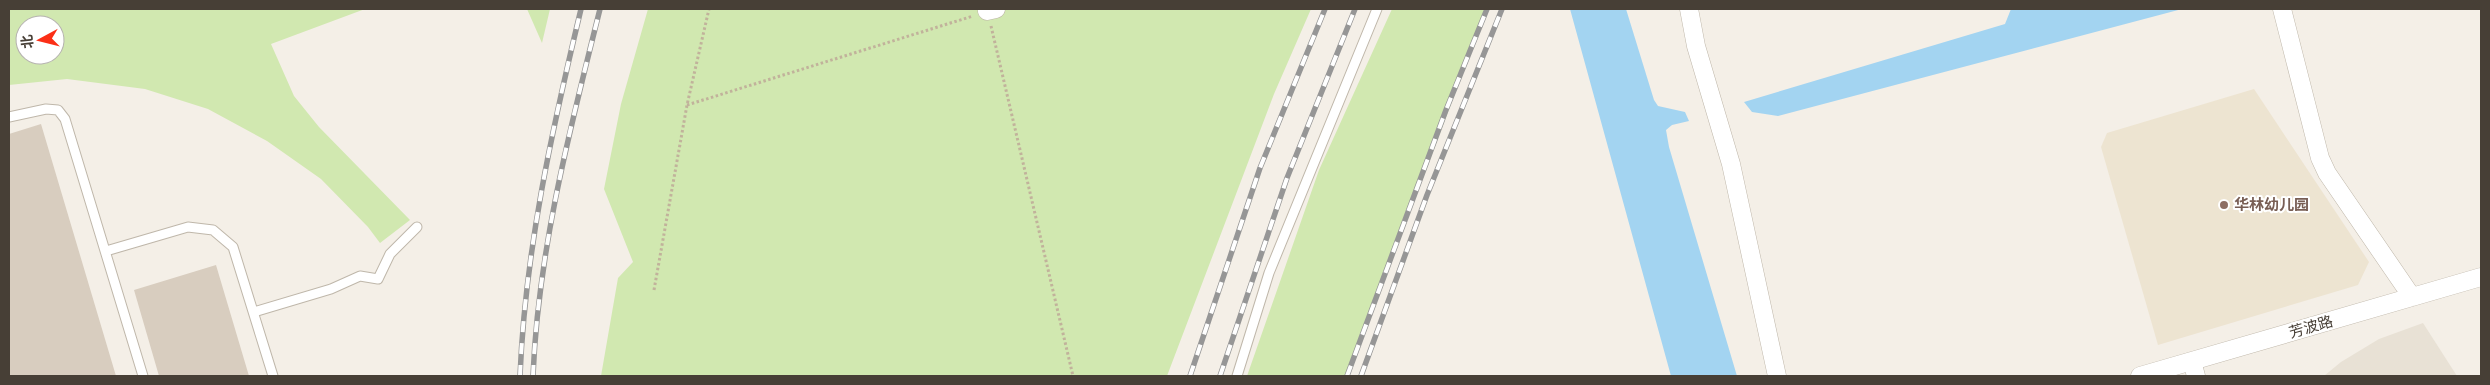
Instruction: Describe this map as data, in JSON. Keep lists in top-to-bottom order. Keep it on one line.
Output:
{"streets":{"street":["芳波路"]},"places":["华林幼儿园"],"north":"left"}
